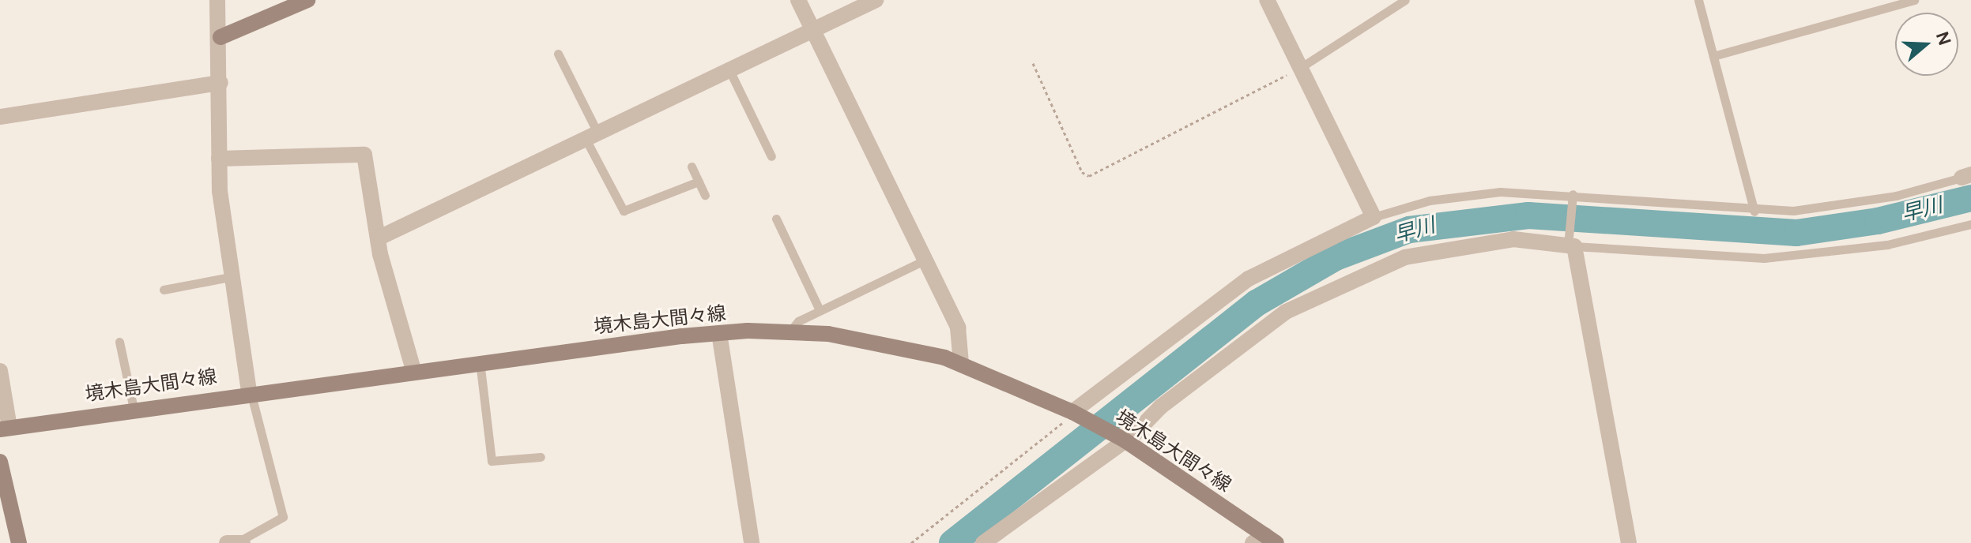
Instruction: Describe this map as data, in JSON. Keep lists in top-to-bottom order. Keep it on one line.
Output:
{"streets":{"main road":["境木島大間々線"]},"water":["早川"],"north":"right"}
